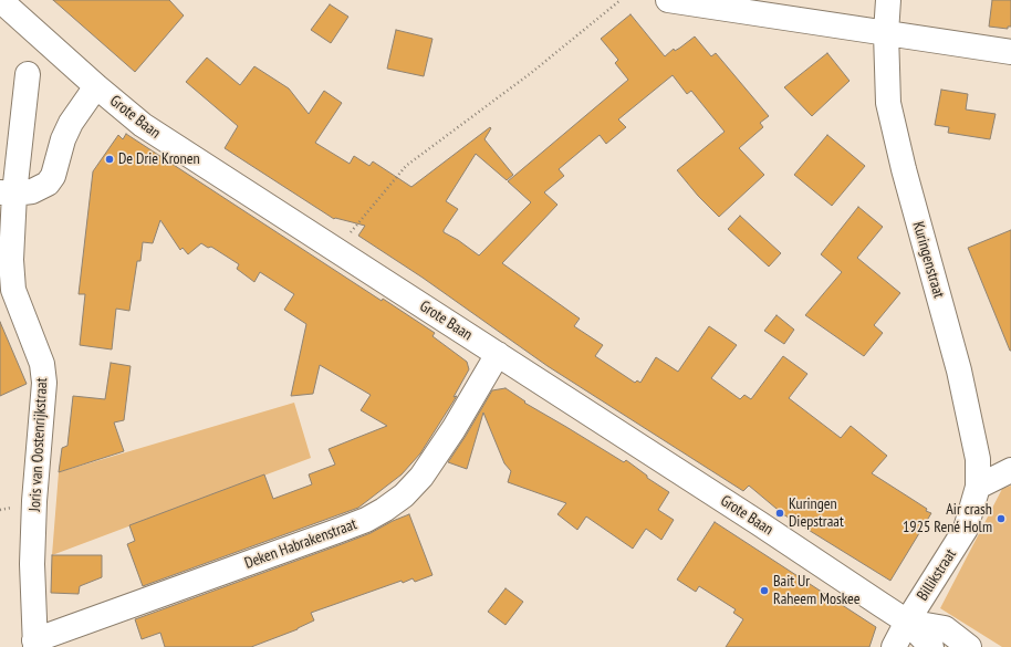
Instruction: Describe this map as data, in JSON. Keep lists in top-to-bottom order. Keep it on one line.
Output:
{"streets":{"street":["Grote Baan","Kuringenstraat","Joris van Oostenrijkstraat","Deken Habrakenstraat","Billikstraat"]},"crossings":[["Grote Baan","Deken Habrakenstraat"],["Grote Baan","Billikstraat"],["Kuringenstraat","Billikstraat"],["Joris van Oostenrijkstraat","Deken Habrakenstraat"]],"places":["De Drie Kronen","Kuringen Diepstraat","Air crash 1925 René Holm","Bait Ur Raheem Moskee"]}
